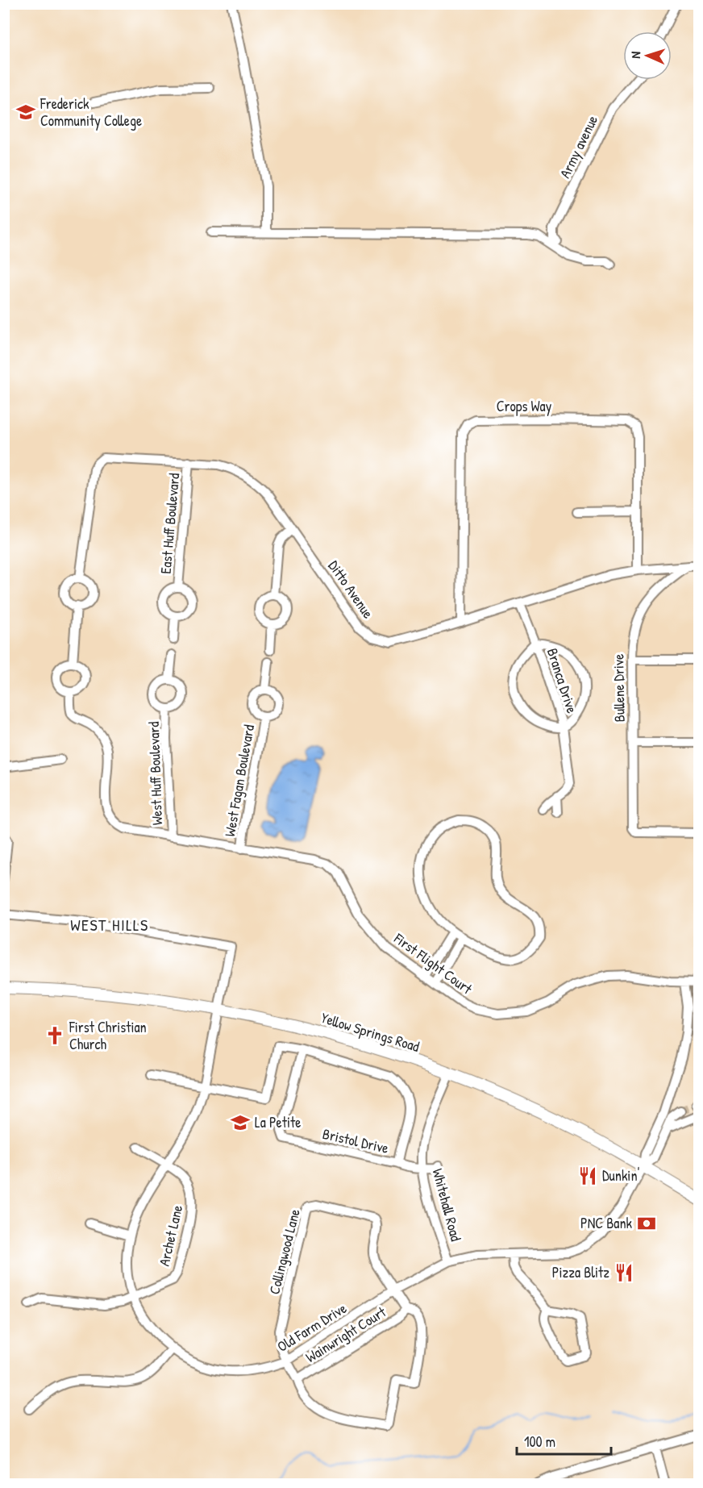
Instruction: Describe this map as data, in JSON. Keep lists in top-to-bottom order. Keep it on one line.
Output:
{"streets":{"main road":["Yellow Springs Road"],"street":["Army avenue","Crops Way","East Huff Boulevard","Ditto Avenue","Branca Drive","Bullene Drive","West Huff Boulevard","West Fagan Boulevard","First Flight Court","Bristol Drive","Whitehall Road","Archet Lane","Collingwood Lane","Old Farm Drive","Wainwright Court"]},"crossings":[["Crops Way","Ditto Avenue"],["East Huff Boulevard","Ditto Avenue"],["Ditto Avenue","Branca Drive"],["Ditto Avenue","Bullene Drive"],["West Huff Boulevard","First Flight Court"],["West Fagan Boulevard","First Flight Court"],["Yellow Springs Road","Whitehall Road"],["Yellow Springs Road","Old Farm Drive"],["Bristol Drive","Whitehall Road"],["Bristol Drive","Old Farm Drive"],["Whitehall Road","Old Farm Drive"],["Archet Lane","Old Farm Drive"],["Collingwood Lane","Old Farm Drive"],["Collingwood Lane","Wainwright Court"],["Old Farm Drive","Wainwright Court"]],"districts":["WEST HILLS"],"places":{"school or university":["Frederick Community College","La Petite"],"church":["First Christian Church"],"restaurant":["Dunkin'","Pizza Blitz"],"bank":["PNC Bank"]},"scale_bar":"100 m","north":"left"}
